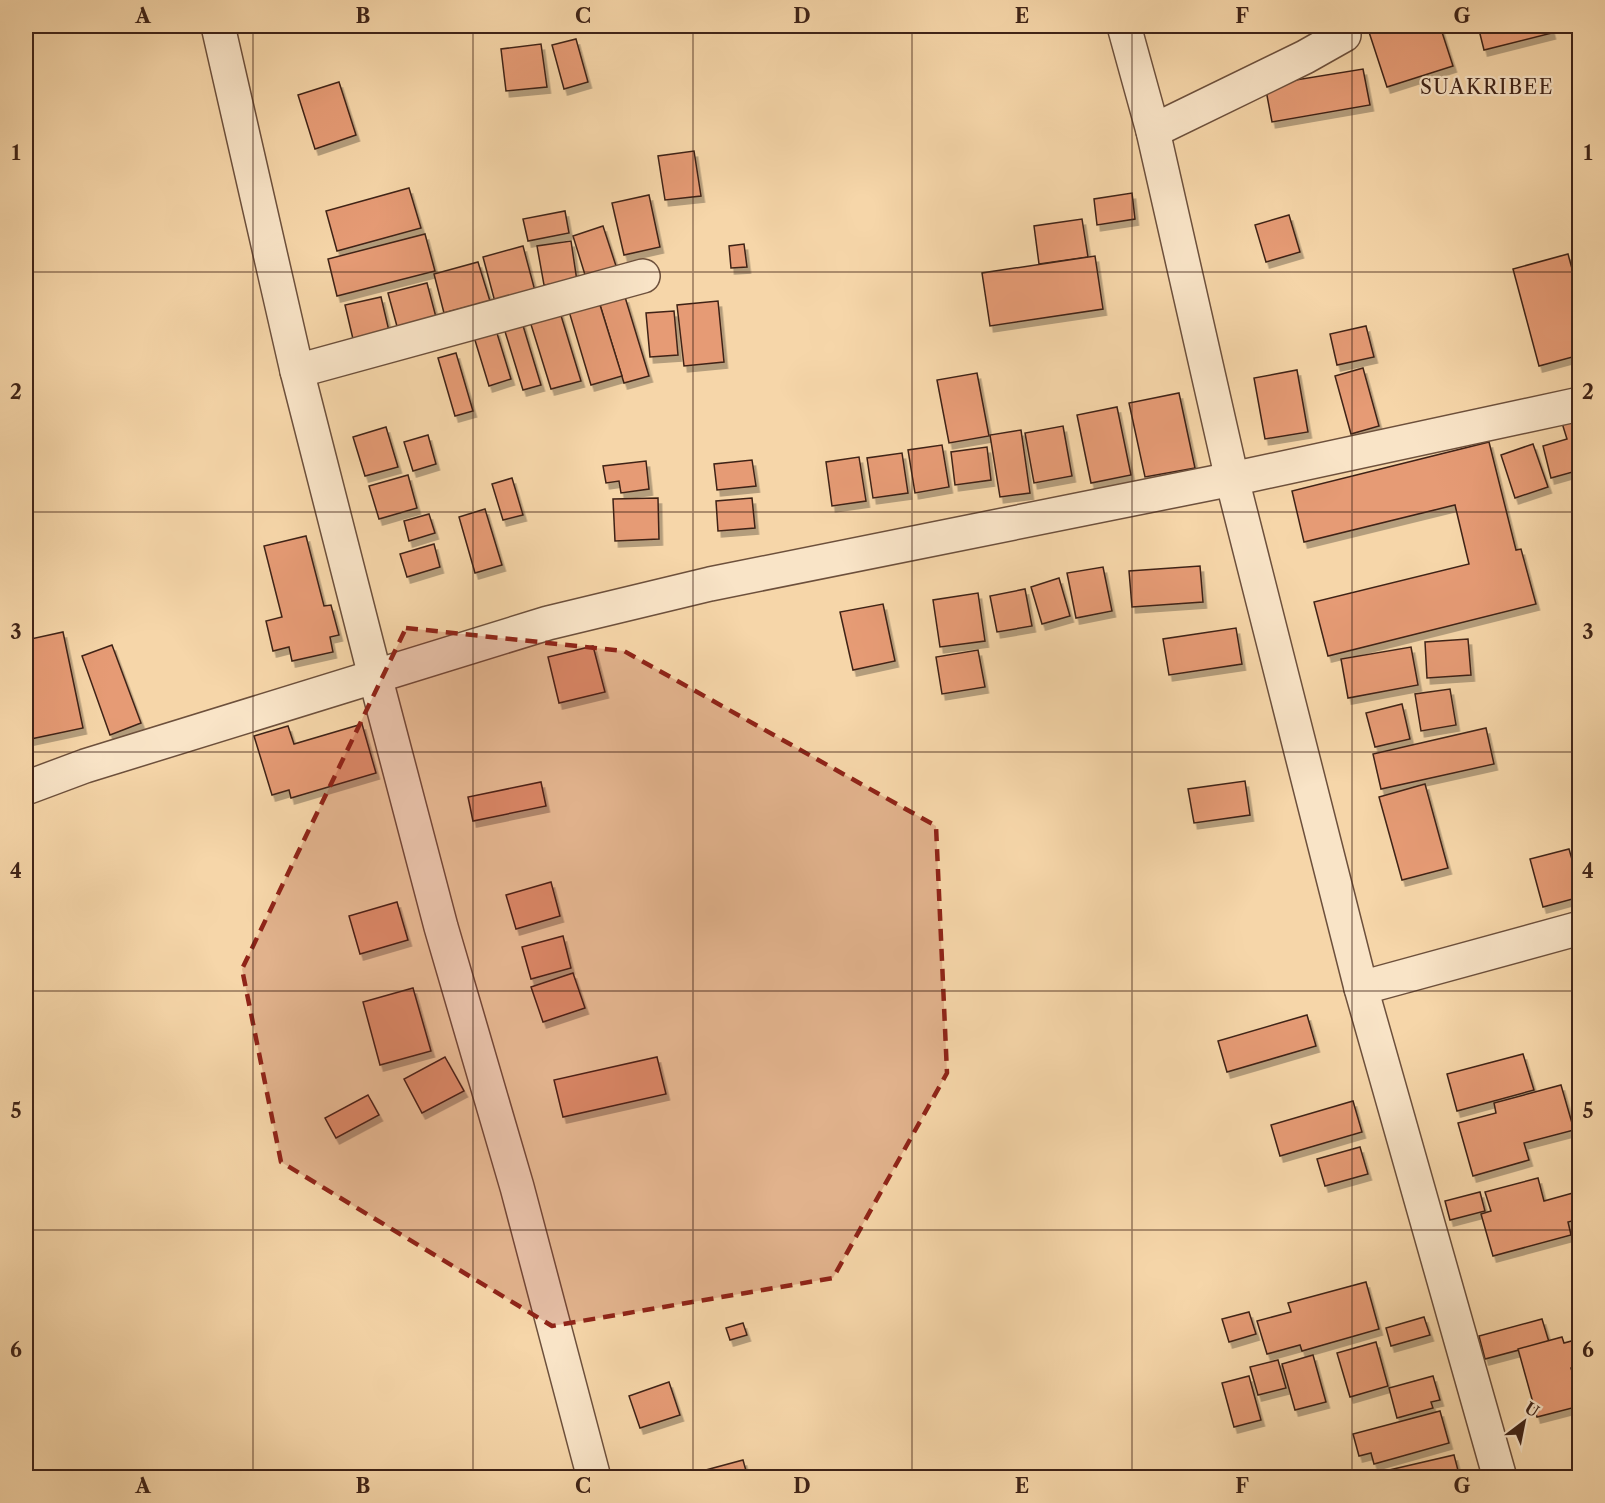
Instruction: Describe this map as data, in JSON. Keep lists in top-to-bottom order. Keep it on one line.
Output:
{"districts":["SUAKRIBEE"],"north":"top right","grid":{"columns":["A","B","C","D","E","F","G"],"rows":["1","2","3","4","5","6"]}}
